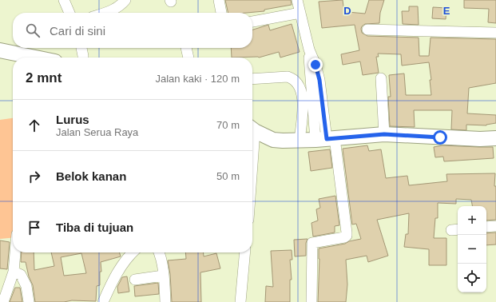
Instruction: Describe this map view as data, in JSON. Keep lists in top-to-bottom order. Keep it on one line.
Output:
{"page":{"search":"Cari di sini","heading":["2 mnt","Jalan kaki · 120 m"],"list":[["Lurus","Jalan Serua Raya","70 m"],["Belok kanan","50 m"],"Tiba di tujuan"],"map_buttons":["+","−"]},"grid":{"columns":["D","E"]}}
